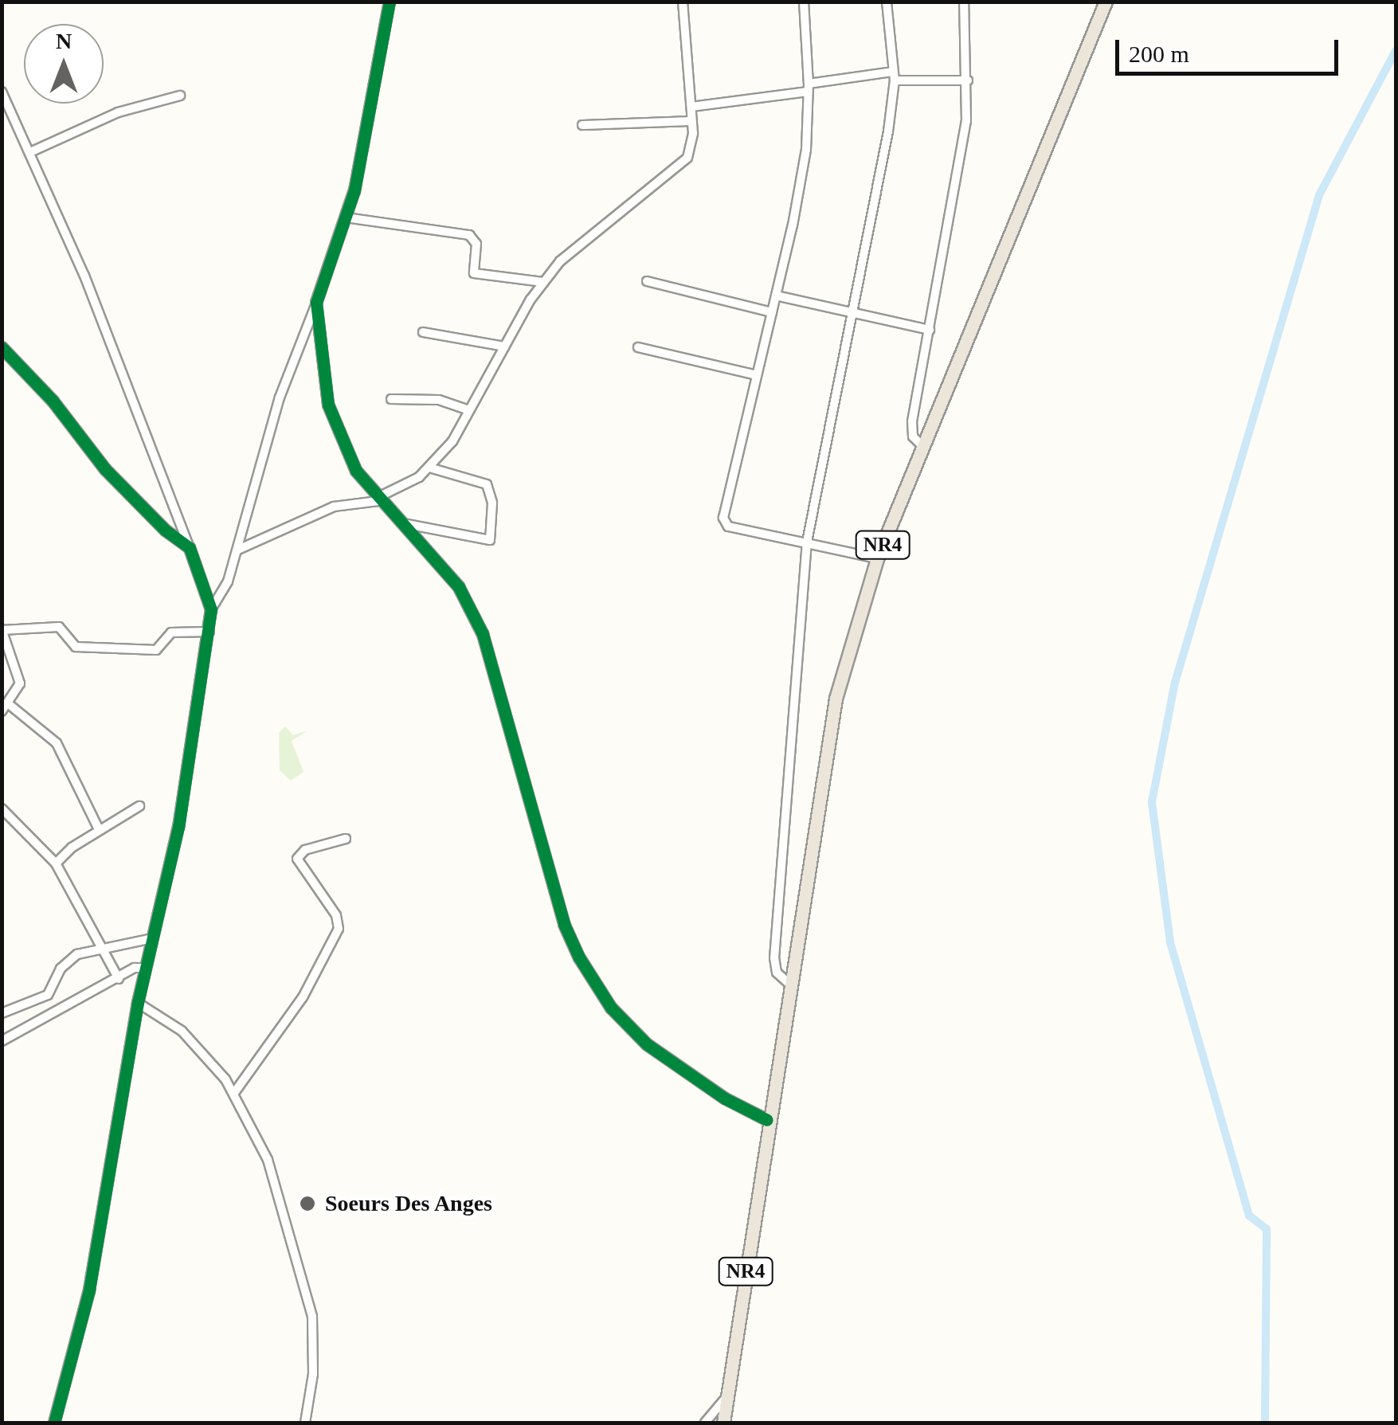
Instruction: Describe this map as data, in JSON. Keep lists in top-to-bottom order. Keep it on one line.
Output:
{"streets":{"highway":["NR4"]},"places":["Soeurs Des Anges"],"scale_bar":"200 m","north":"top"}
